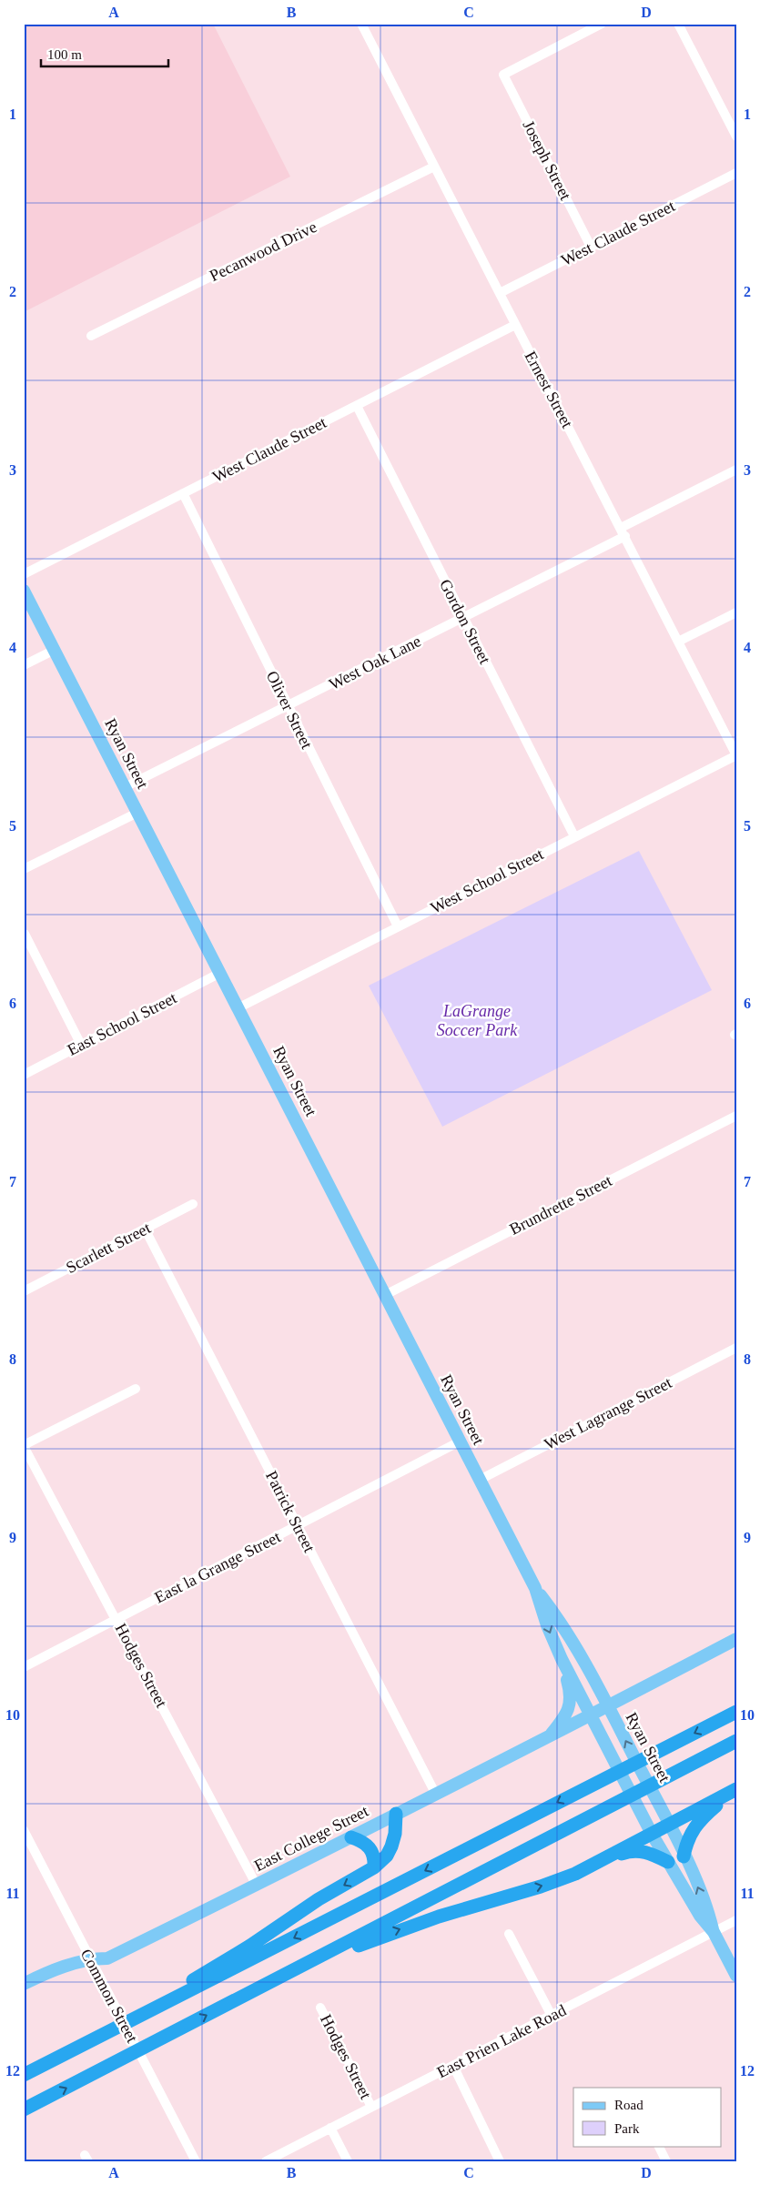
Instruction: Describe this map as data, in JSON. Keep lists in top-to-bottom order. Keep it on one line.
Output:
{"streets":{"main road":["Ryan Street","East College Street"],"street":["Joseph Street","West Claude Street","Pecanwood Drive","Ernest Street","Gordon Street","West Oak Lane","Oliver Street","West School Street","East School Street","Brundrette Street","Scarlett Street","West Lagrange Street","Patrick Street","East la Grange Street","Hodges Street","Common Street","East Prien Lake Road"]},"crossings":[["Joseph Street","West Claude Street"],["West Claude Street","Ernest Street"],["West Claude Street","Gordon Street"],["West Claude Street","Oliver Street"],["Pecanwood Drive","Ernest Street"],["Ernest Street","West Oak Lane"],["Ernest Street","West School Street"],["Gordon Street","West Oak Lane"],["Gordon Street","West School Street"],["West Oak Lane","Oliver Street"],["West Oak Lane","Ryan Street"],["Oliver Street","West School Street"],["Ryan Street","West School Street"],["Ryan Street","East School Street"],["Ryan Street","Brundrette Street"],["Ryan Street","West Lagrange Street"],["Ryan Street","East la Grange Street"],["Ryan Street","East College Street"],["Ryan Street","East Prien Lake Road"],["Scarlett Street","Patrick Street"],["Patrick Street","East la Grange Street"],["Patrick Street","East College Street"],["East la Grange Street","Hodges Street"],["Hodges Street","East College Street"],["Hodges Street","East Prien Lake Road"],["East College Street","Common Street"]],"parks":["LaGrange Soccer Park"],"legend":["Road","Park"],"scale_bar":"100 m","grid":{"columns":["A","B","C","D"],"rows":["1","2","3","4","5","6","7","8","9","10","11","12"]}}
